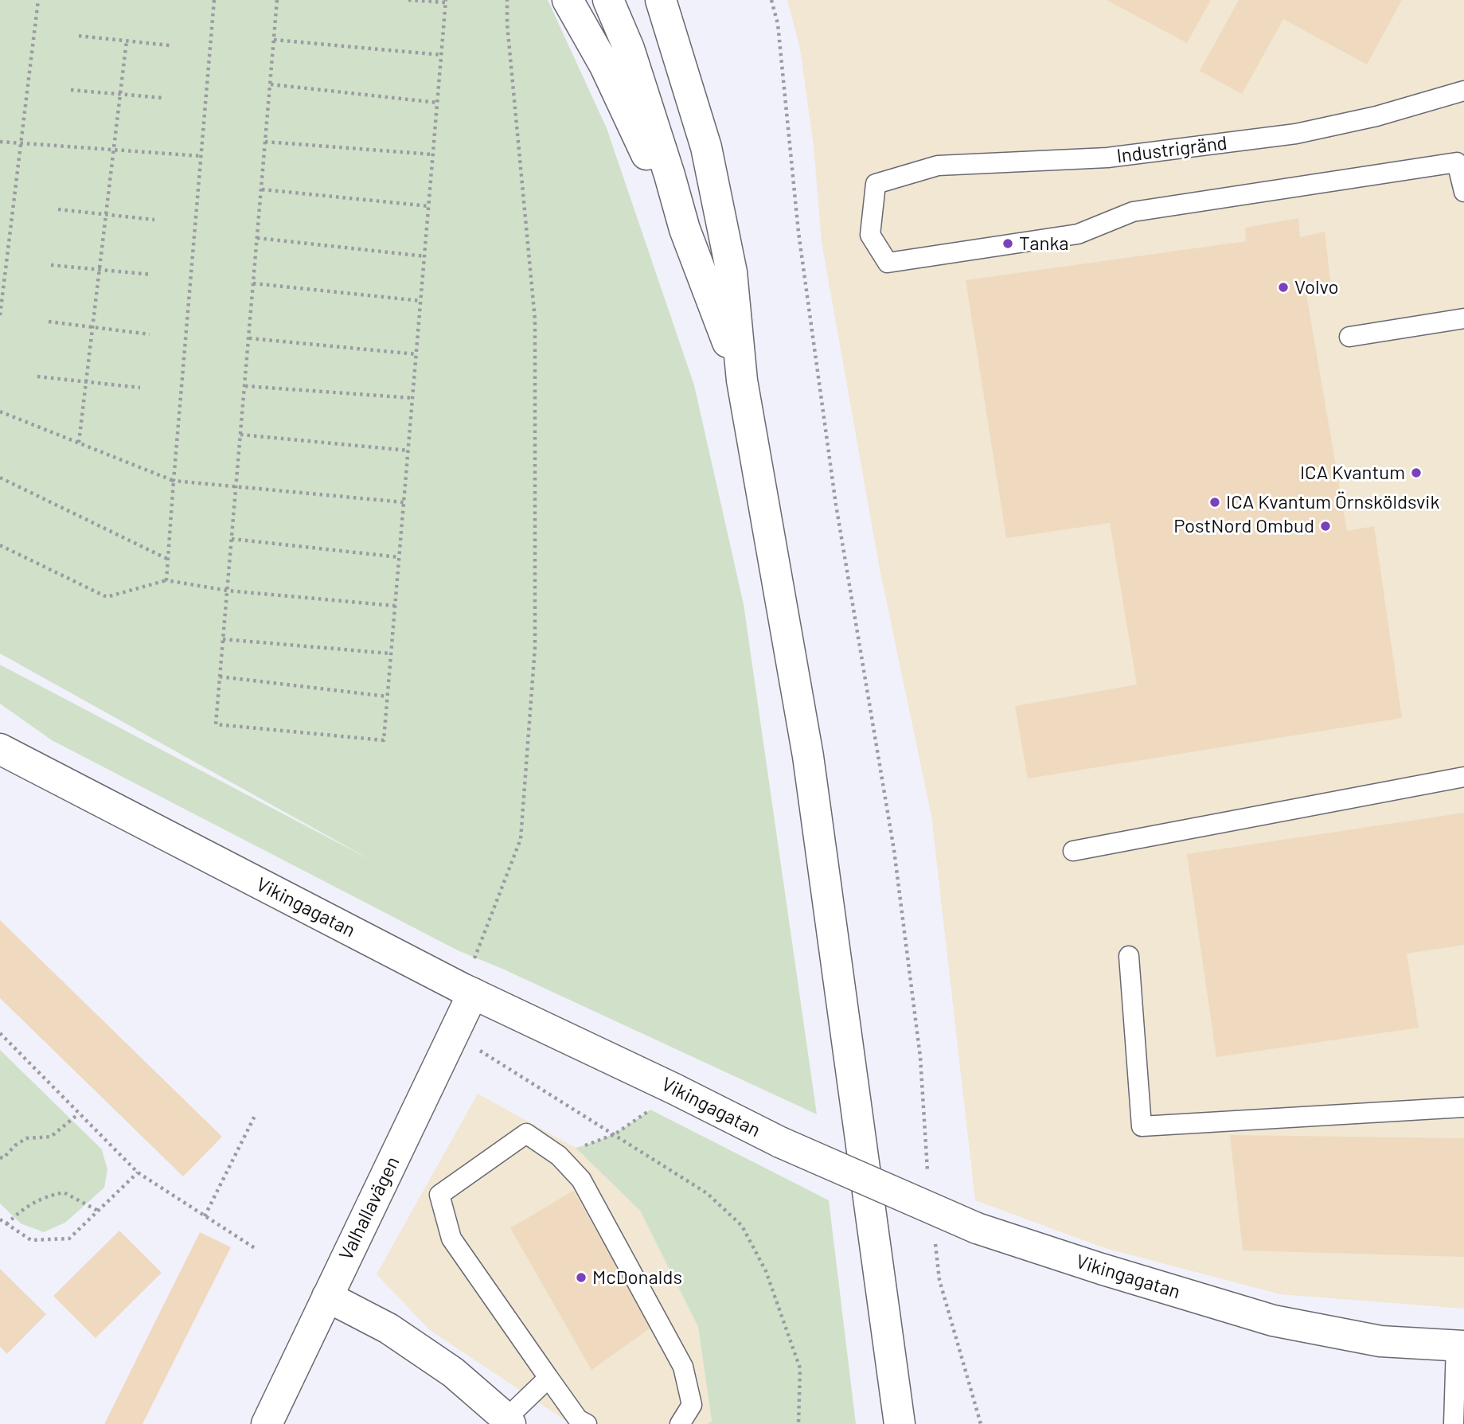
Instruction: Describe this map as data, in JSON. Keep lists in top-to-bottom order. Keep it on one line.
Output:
{"streets":{"main road":["Vikingagatan","Valhallavägen"],"lane":["Industrigränd"]},"crossings":[["Vikingagatan","Valhallavägen"]],"places":["Tanka","Volvo","ICA Kvantum","ICA Kvantum Örnsköldsvik","PostNord Ombud","McDonalds"]}
